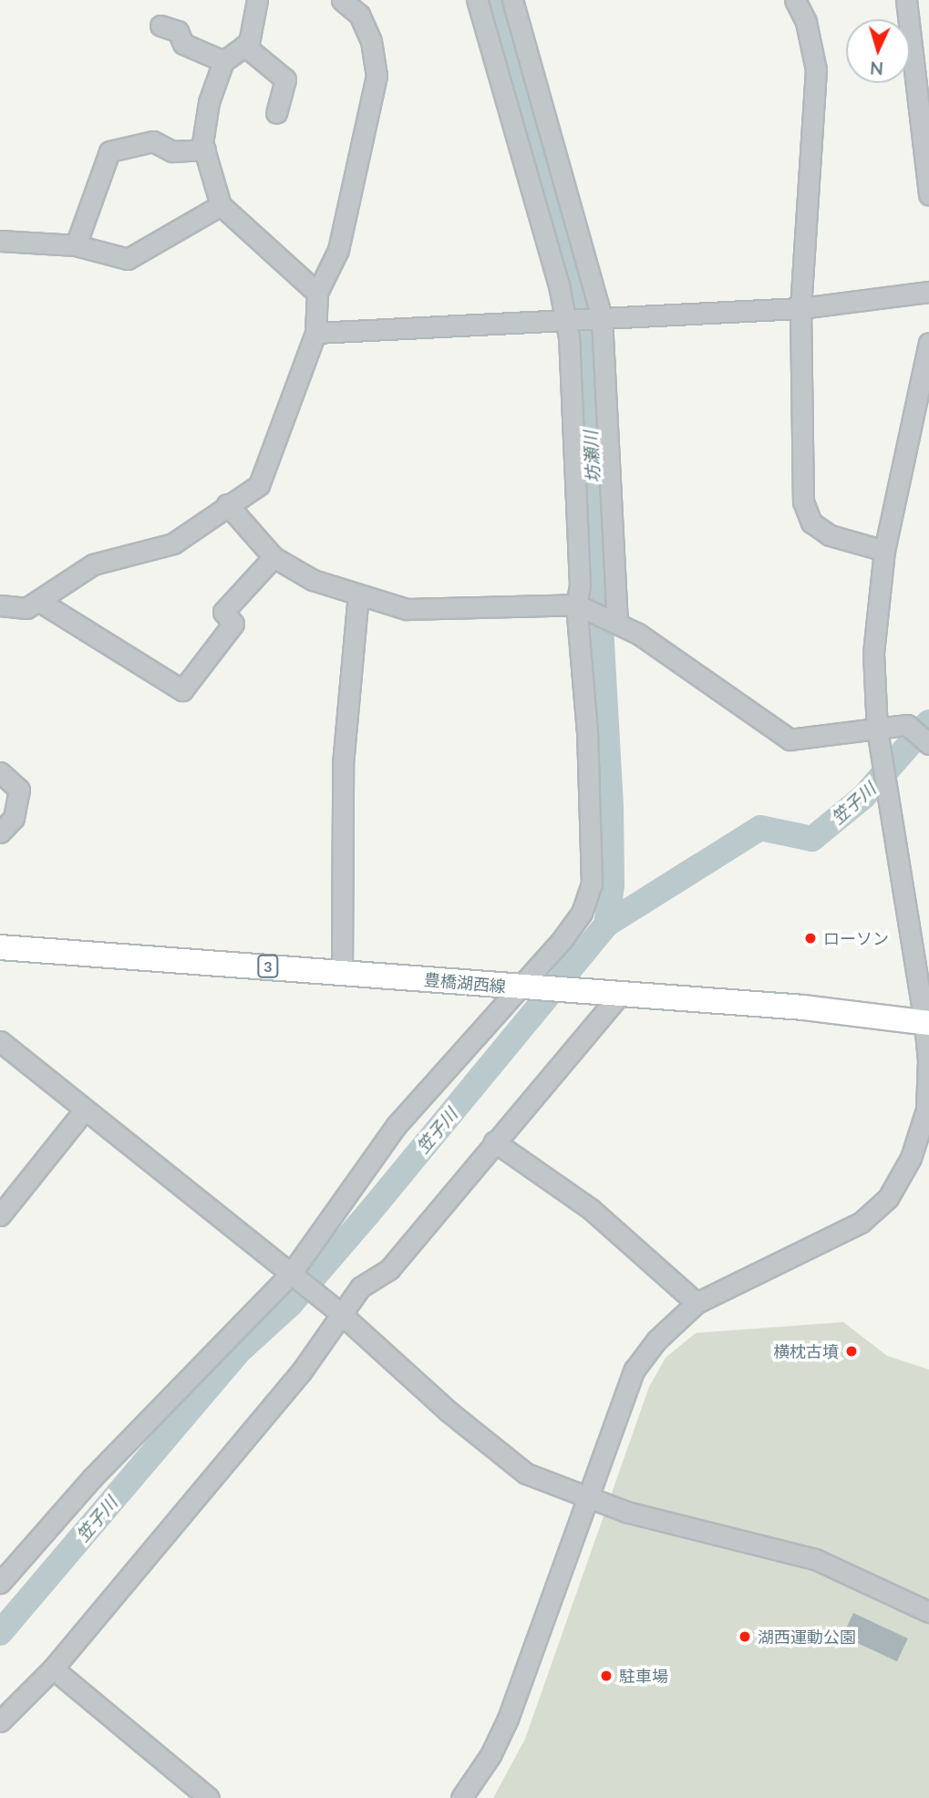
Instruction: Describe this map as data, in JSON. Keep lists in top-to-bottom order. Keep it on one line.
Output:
{"streets":{"main road":["3","豊橋湖西線"]},"water":["坊瀬川","笠子川"],"places":["ローソン","横枕古墳","湖西運動公園","駐車場"],"north":"bottom"}
